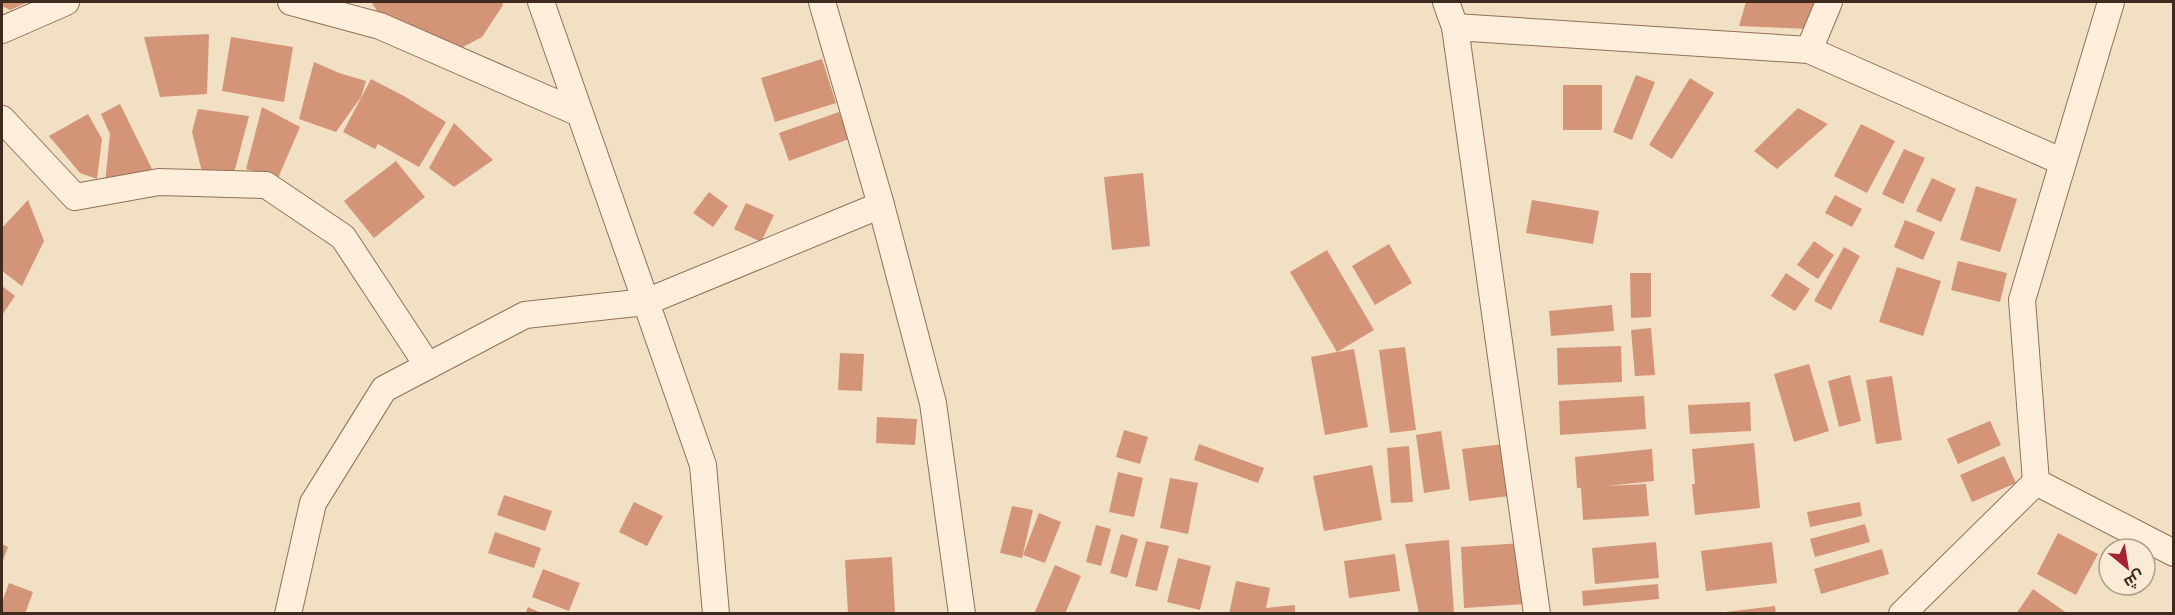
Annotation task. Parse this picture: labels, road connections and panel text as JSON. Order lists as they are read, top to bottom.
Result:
{
  "north": "bottom right"
}
